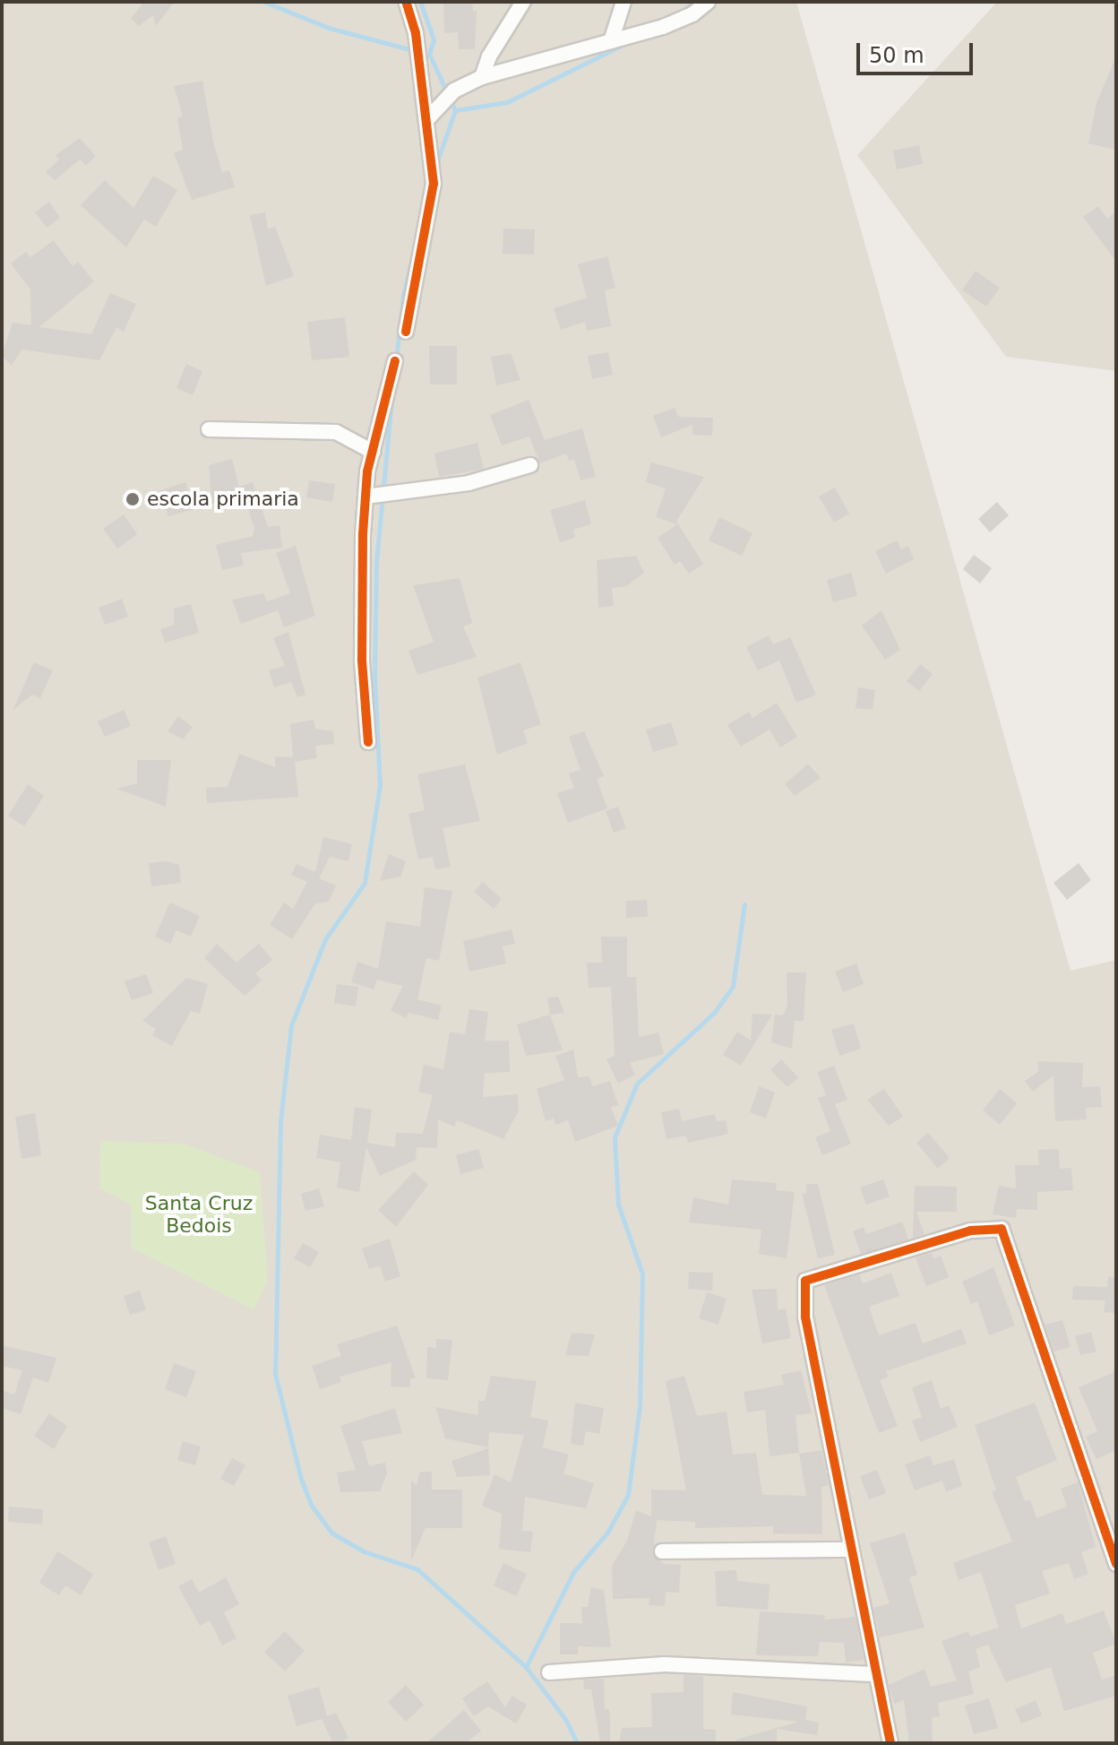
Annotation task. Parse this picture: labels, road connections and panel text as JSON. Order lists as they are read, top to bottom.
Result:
{
  "parks": ["Santa Cruz Bedois"],
  "places": ["escola primaria"],
  "scale_bar": "50 m"
}
